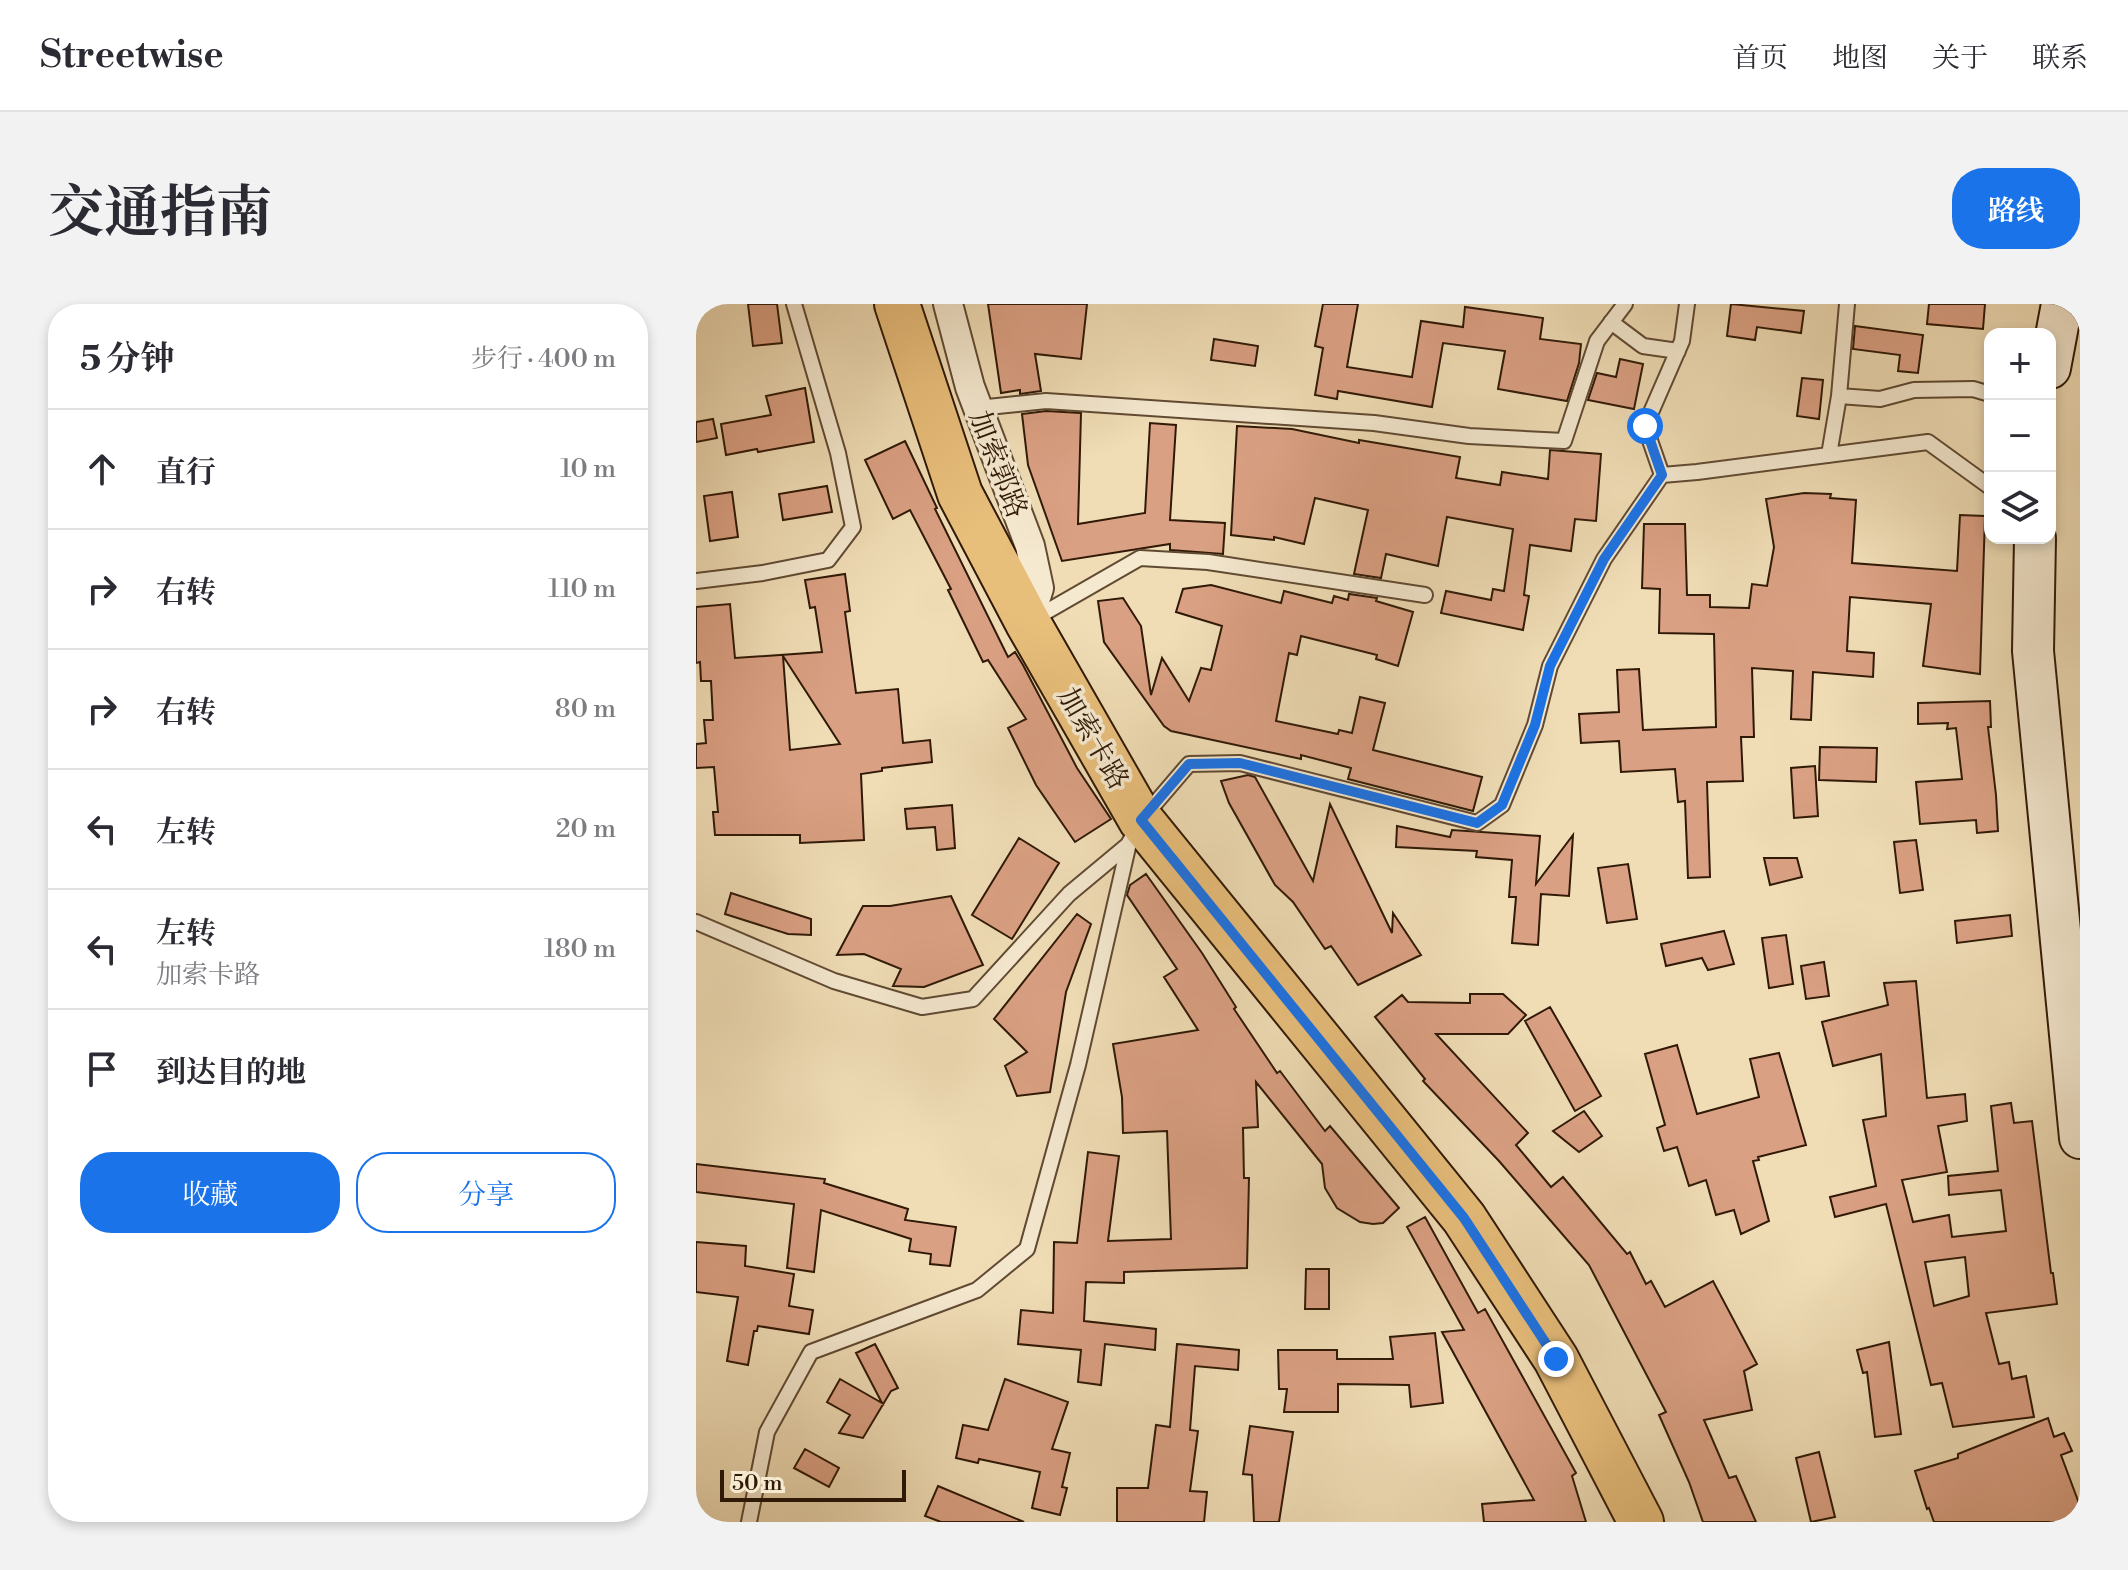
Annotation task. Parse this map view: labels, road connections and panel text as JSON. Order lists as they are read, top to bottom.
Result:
{
  "streets": {
    "main road": ["加索卡路"],
    "street": ["加索郭路"]
  },
  "crossings": [
    ["加索郭路", "加索卡路"]
  ],
  "scale_bar": "50 m",
  "page": {
    "header": "Streetwise",
    "nav": [
      "首页",
      "地图",
      "关于",
      "联系"
    ],
    "title": "交通指南",
    "buttons": [
      "路线",
      ["收藏", "分享"]
    ],
    "heading": ["5 分钟", "步行 · 400 m"],
    "map_buttons": ["+", "−"],
    "list": [
      ["直行", "10 m"],
      ["右转", "110 m"],
      ["右转", "80 m"],
      ["左转", "20 m"],
      ["左转", "加索卡路", "180 m"],
      "到达目的地"
    ],
    "scale": "50 m"
  }
}
